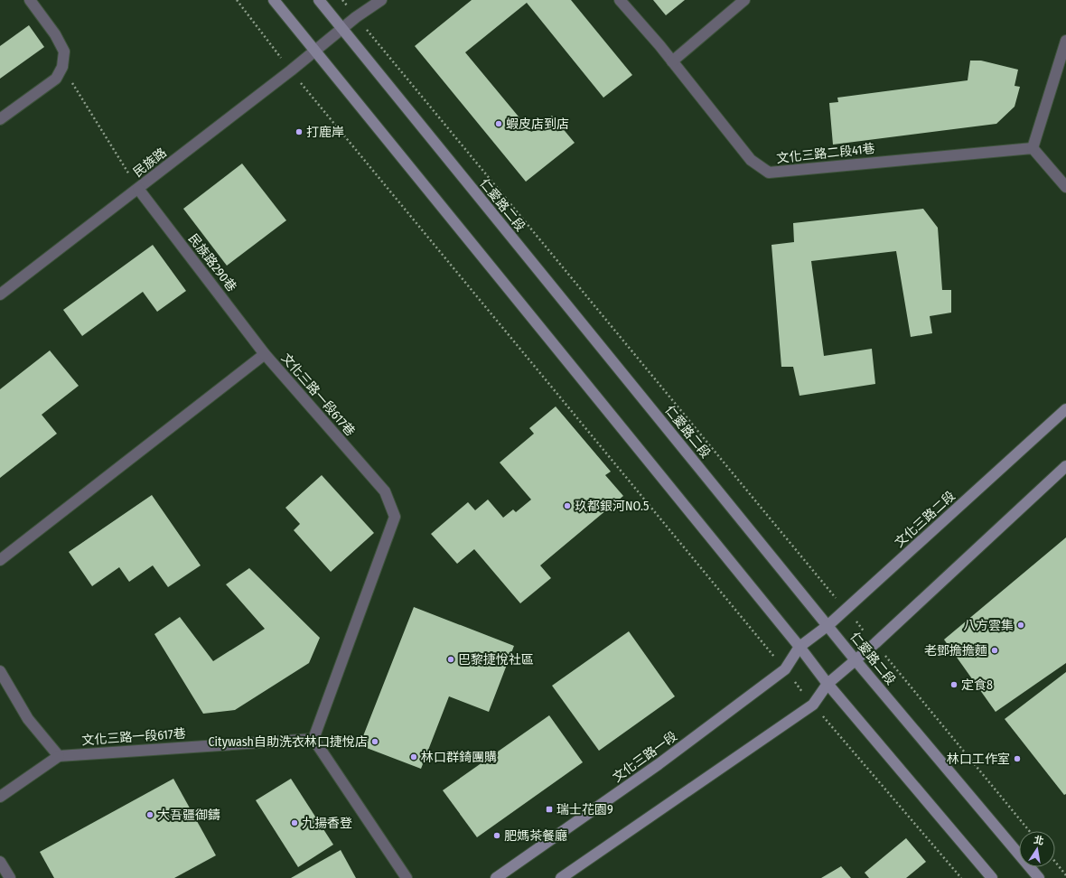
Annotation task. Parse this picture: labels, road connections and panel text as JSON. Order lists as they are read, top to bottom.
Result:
{
  "streets": {
    "main road": ["仁愛路二段", "文化三路二段", "文化三路一段"],
    "street": [
      "文化三路二段41巷",
      "民族路",
      "民族路290巷",
      "文化三路一段617巷"
    ]
  },
  "crossings": [
    ["民族路", "仁愛路二段"],
    ["民族路", "民族路290巷"],
    ["仁愛路二段", "文化三路二段"],
    ["民族路290巷", "文化三路一段617巷"],
    ["文化三路二段", "文化三路一段"]
  ],
  "places": {
    "other": [
      "蝦皮店到店",
      "打鹿岸",
      "玖都銀河NO.5",
      "八方雲集",
      "老鄧擔擔麵",
      "巴黎捷悅社區",
      "定食8",
      "Citywash自助洗衣林口捷悅店",
      "林口群錡團購",
      "林口工作室",
      "大吾疆御鑄",
      "九揚香登",
      "肥媽茶餐廳"
    ],
    "transit": ["瑞士花園9"]
  },
  "north": "top"
}
